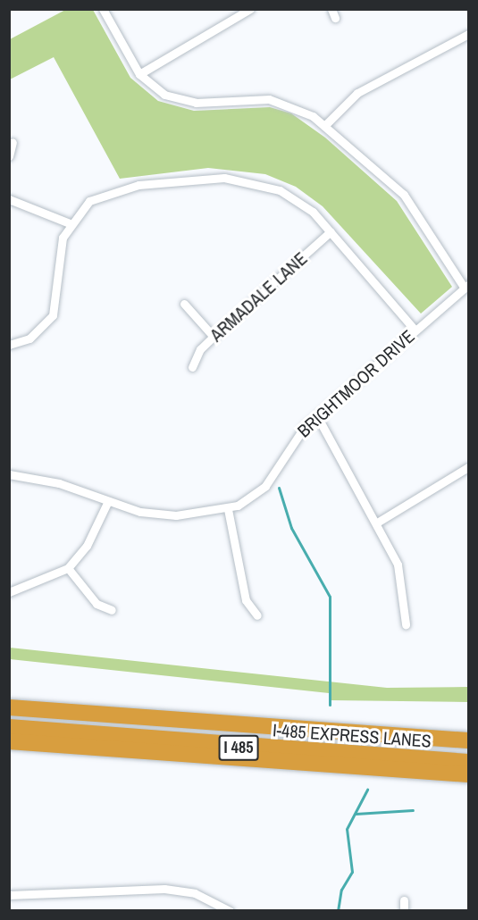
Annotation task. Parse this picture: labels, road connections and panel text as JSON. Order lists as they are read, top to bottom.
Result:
{
  "streets": {
    "highway": ["I-485 EXPRESS LANES", "I 485"],
    "street": ["ARMADALE LANE", "BRIGHTMOOR DRIVE"]
  }
}
